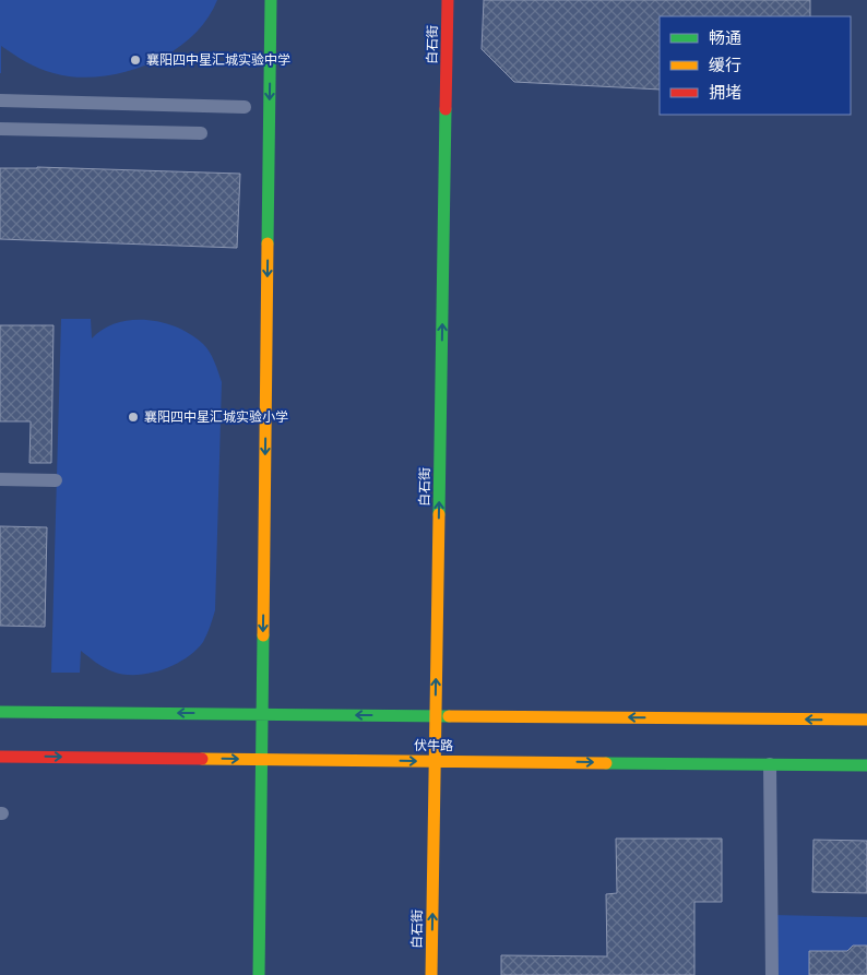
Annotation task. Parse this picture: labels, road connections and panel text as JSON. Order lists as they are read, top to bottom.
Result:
{
  "streets": {
    "street": ["白石街", "伏牛路"]
  },
  "crossings": [
    ["白石街", "伏牛路"]
  ],
  "one_way": ["白石街"],
  "places": ["襄阳四中星汇城实验中学", "襄阳四中星汇城实验小学"],
  "legend": ["畅通", "缓行", "拥堵"]
}
